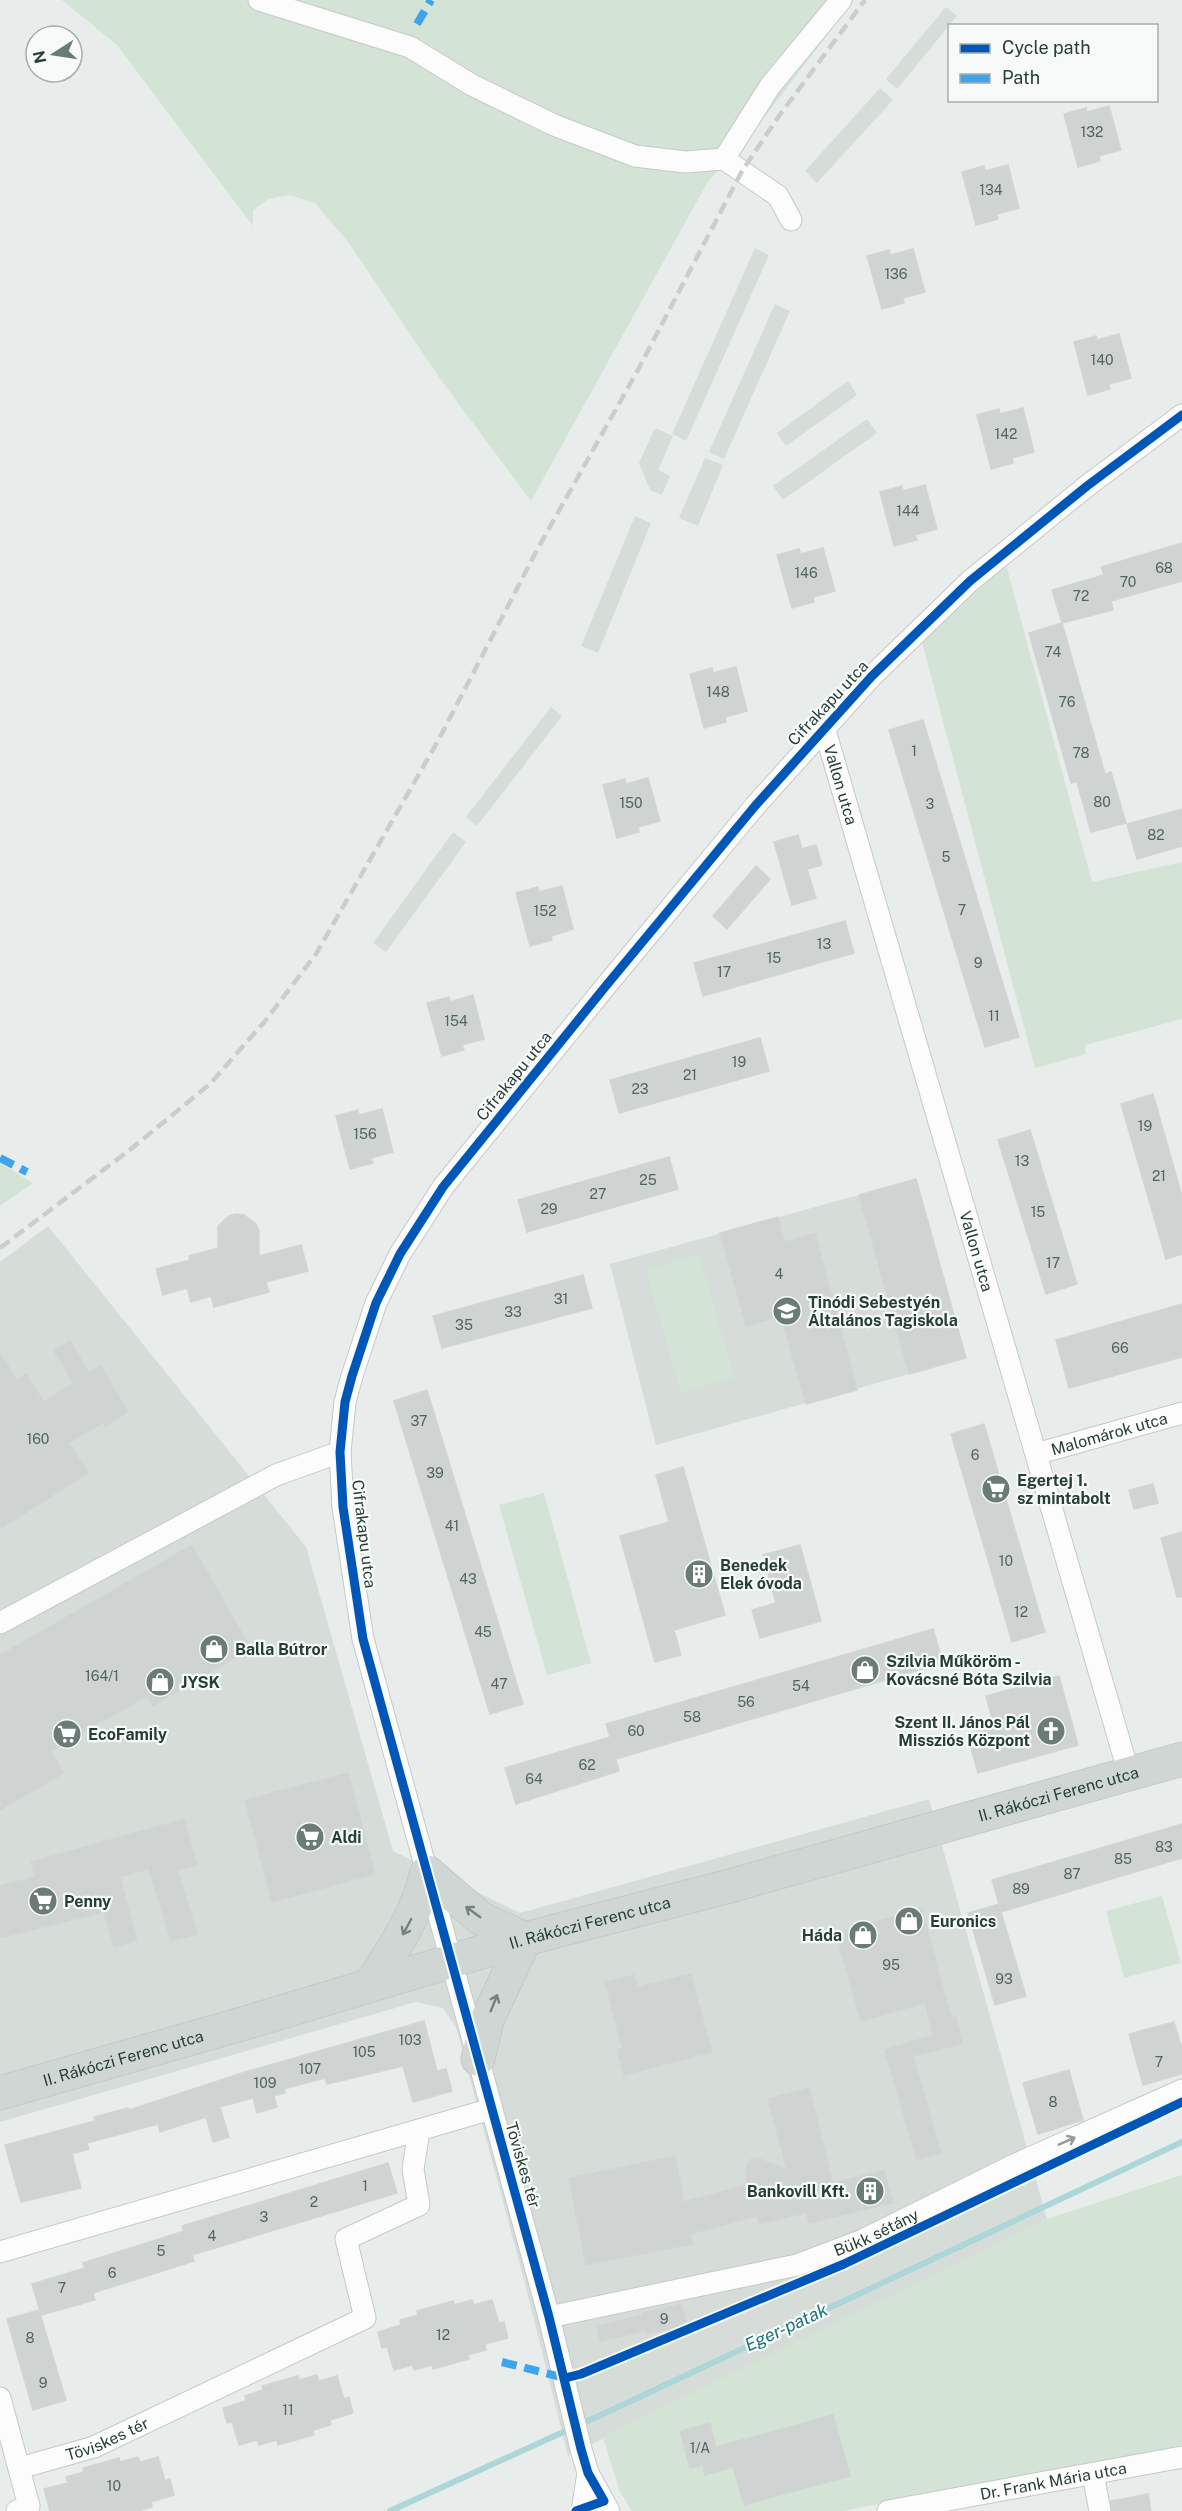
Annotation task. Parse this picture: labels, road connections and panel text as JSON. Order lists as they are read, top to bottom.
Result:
{
  "streets": {
    "main road": ["II. Rákóczi Ferenc utca"],
    "street": [
      "Cifrakapu utca",
      "Vallon utca",
      "Malomárok utca",
      "Töviskes tér",
      "Bükk sétány",
      "Dr. Frank Mária utca"
    ]
  },
  "crossings": [
    ["Cifrakapu utca", "Vallon utca"],
    ["Cifrakapu utca", "II. Rákóczi Ferenc utca"],
    ["Cifrakapu utca", "Töviskes tér"],
    ["Vallon utca", "Malomárok utca"],
    ["Vallon utca", "II. Rákóczi Ferenc utca"],
    ["II. Rákóczi Ferenc utca", "Töviskes tér"],
    ["Töviskes tér", "Bükk sétány"]
  ],
  "one_way": ["Bükk sétány"],
  "water": ["Eger-patak"],
  "places": {
    "school or university": ["Tinódi Sebestyén Általános Tagiskola"],
    "supermarket": [
      "Egertej 1. sz mintabolt",
      "EcoFamily",
      "Aldi",
      "Penny"
    ],
    "building": ["Benedek Elek óvoda", "Bankovill Kft."],
    "shop": [
      "Balla Bútror",
      "Szilvia Műköröm - Kovácsné Bóta Szilvia",
      "JYSK",
      "Euronics",
      "Háda"
    ],
    "church": ["Szent II. János Pál Missziós Központ"]
  },
  "house_numbers": [
    "132",
    "134",
    "136",
    "140",
    "142",
    "144",
    "68",
    "146",
    "70",
    "72",
    "74",
    "148",
    "76",
    "1",
    "78",
    "80",
    "150",
    "3",
    "82",
    "5",
    "7",
    "152",
    "13",
    "15",
    "9",
    "17",
    "11",
    "154",
    "19",
    "21",
    "23",
    "19",
    "156",
    "13",
    "21",
    "25",
    "27",
    "29",
    "15",
    "17",
    "4",
    "31",
    "33",
    "35",
    "66",
    "37",
    "160",
    "6",
    "39",
    "41",
    "10",
    "43",
    "12",
    "45",
    "164/1",
    "47",
    "54",
    "56",
    "58",
    "60",
    "62",
    "64",
    "83",
    "85",
    "87",
    "89",
    "95",
    "93",
    "103",
    "105",
    "7",
    "107",
    "109",
    "8",
    "1",
    "2",
    "3",
    "4",
    "5",
    "6",
    "7",
    "9",
    "12",
    "8",
    "9",
    "11",
    "1/A",
    "10"
  ],
  "legend": ["Cycle path", "Path"],
  "north": "left"
}
